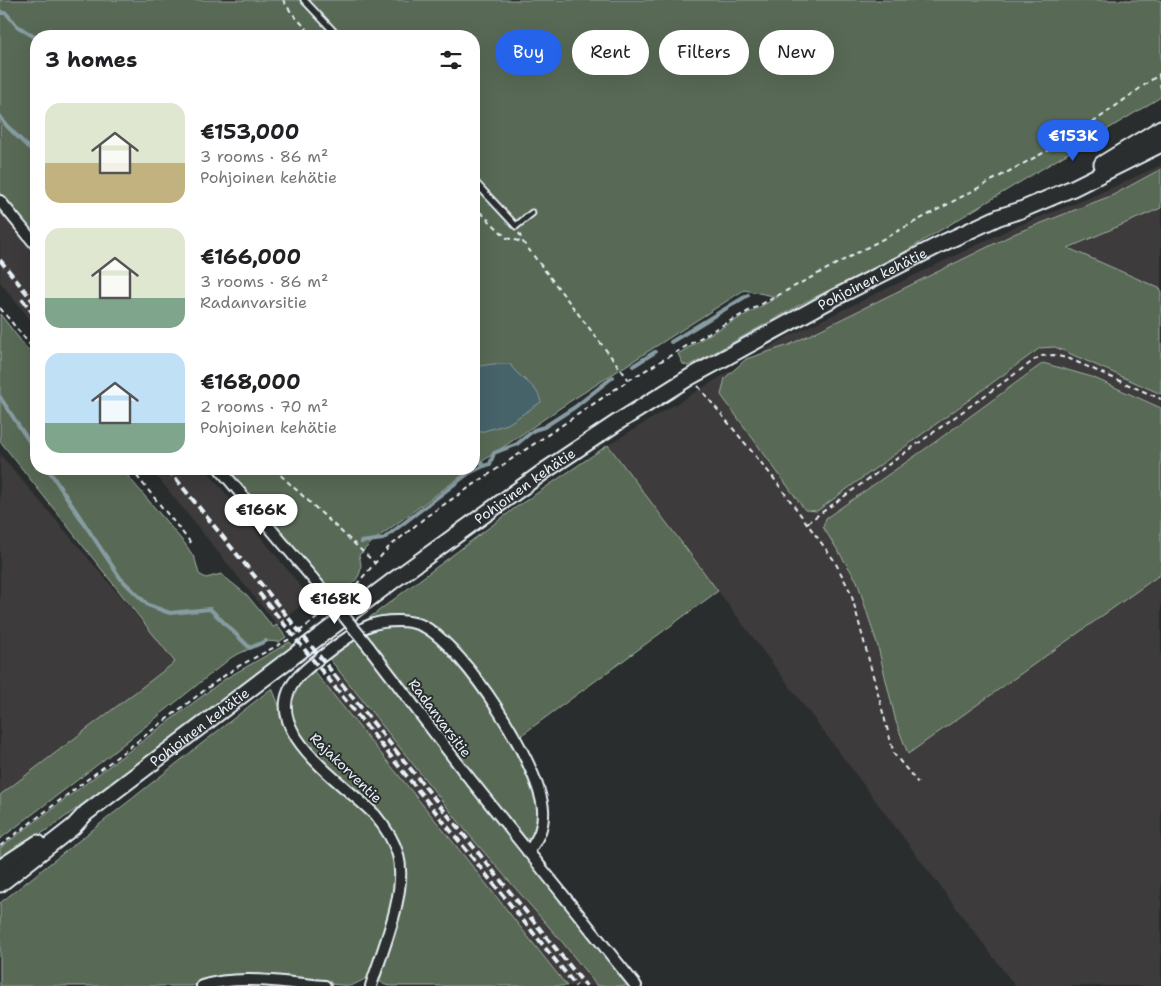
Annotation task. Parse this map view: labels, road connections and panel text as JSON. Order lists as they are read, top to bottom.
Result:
{
  "streets": {
    "main road": ["Pohjoinen kehätie"],
    "street": ["Radanvarsitie", "Rajakorventie"]
  },
  "crossings": [
    ["Radanvarsitie", "Rajakorventie"]
  ],
  "page": {
    "chip": [
      "Buy",
      "Rent",
      "Filters",
      "New"
    ],
    "heading": "3 homes",
    "list": [
      {
        "name": "€153,000",
        "note": "3 rooms · 86 m² · Pohjoinen kehätie"
      },
      {
        "name": "€166,000",
        "note": "3 rooms · 86 m² · Radanvarsitie"
      },
      {
        "name": "€168,000",
        "note": "2 rooms · 70 m² · Pohjoinen kehätie"
      }
    ],
    "price": ["€153K", "€166K", "€168K"]
  }
}
